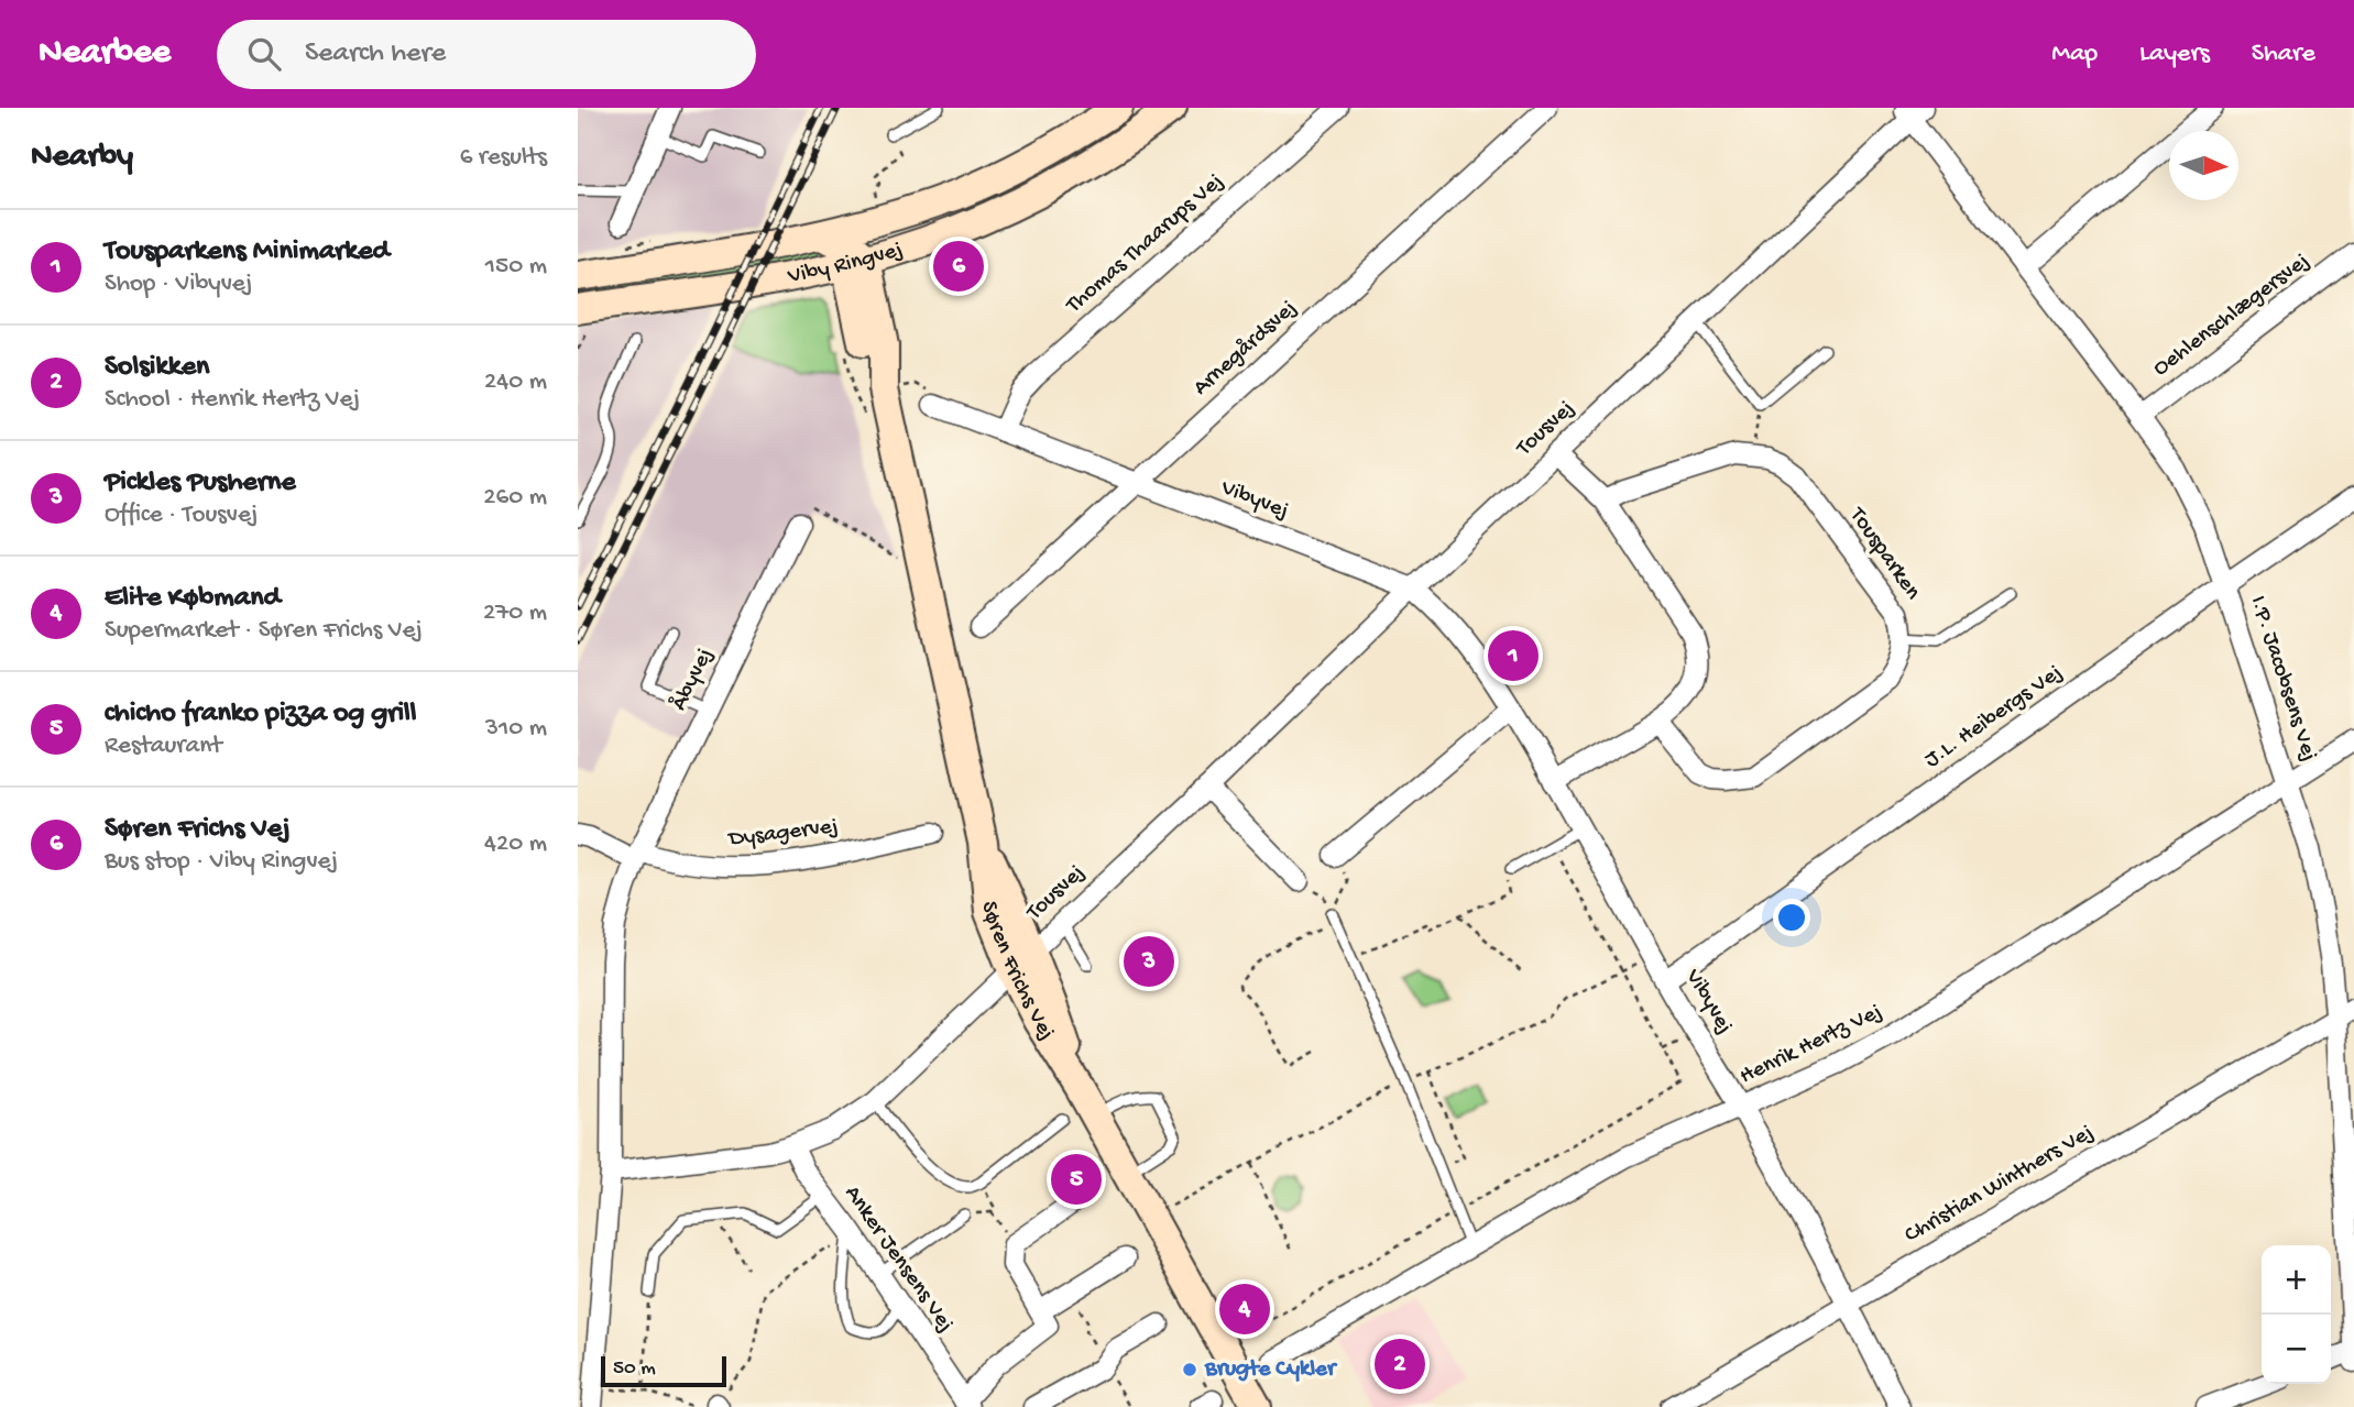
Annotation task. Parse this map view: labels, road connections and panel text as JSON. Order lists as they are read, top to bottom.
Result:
{
  "streets": {
    "street": [
      "Thomas Thaarups Vej",
      "Viby Ringvej",
      "Oehlenschlægersvej",
      "Arnegårdsvej",
      "Tousvej",
      "Vibyvej",
      "Tousparken",
      "I.P. Jacobsens Vej",
      "Åbyvej",
      "J.L. Heibergs Vej",
      "Dysagervej",
      "Søren Frichs Vej",
      "Henrik Hertz Vej",
      "Christian Winthers Vej",
      "Anker Jensens Vej"
    ]
  },
  "crossings": [
    ["Thomas Thaarups Vej", "Vibyvej"],
    ["Viby Ringvej", "Søren Frichs Vej"],
    ["Oehlenschlægersvej", "I.P. Jacobsens Vej"],
    ["Arnegårdsvej", "Vibyvej"],
    ["Tousvej", "Vibyvej"],
    ["Tousvej", "I.P. Jacobsens Vej"],
    ["Tousvej", "Åbyvej"],
    ["Tousvej", "Søren Frichs Vej"],
    ["Tousvej", "Anker Jensens Vej"],
    ["Vibyvej", "J.L. Heibergs Vej"],
    ["Vibyvej", "Henrik Hertz Vej"],
    ["Vibyvej", "Christian Winthers Vej"],
    ["I.P. Jacobsens Vej", "J.L. Heibergs Vej"],
    ["I.P. Jacobsens Vej", "Henrik Hertz Vej"],
    ["I.P. Jacobsens Vej", "Christian Winthers Vej"],
    ["Åbyvej", "Dysagervej"]
  ],
  "places": ["Brugte Cykler"],
  "scale_bar": "50 m",
  "north": "right",
  "page": {
    "header": "Nearbee",
    "search": "Search here",
    "nav": ["Map", "Layers", "Share"],
    "heading": ["Nearby", "6 results"],
    "list": [
      {
        "mark": "1",
        "name": "Tousparkens Minimarked",
        "note": "Shop · Vibyvej",
        "value": "150 m"
      },
      {
        "mark": "2",
        "name": "Solsikken",
        "note": "School · Henrik Hertz Vej",
        "value": "240 m"
      },
      {
        "mark": "3",
        "name": "Pickles Pusherne",
        "note": "Office · Tousvej",
        "value": "260 m"
      },
      {
        "mark": "4",
        "name": "Elite Købmand",
        "note": "Supermarket · Søren Frichs Vej",
        "value": "270 m"
      },
      {
        "mark": "5",
        "name": "chicho franko pizza og grill",
        "note": "Restaurant",
        "value": "310 m"
      },
      {
        "mark": "6",
        "name": "Søren Frichs Vej",
        "note": "Bus stop · Viby Ringvej",
        "value": "420 m"
      }
    ],
    "pins": [
      "6",
      "1",
      "3",
      "5",
      "4",
      "2"
    ],
    "map_buttons": ["+", "−"],
    "scale": "50 m"
  }
}
